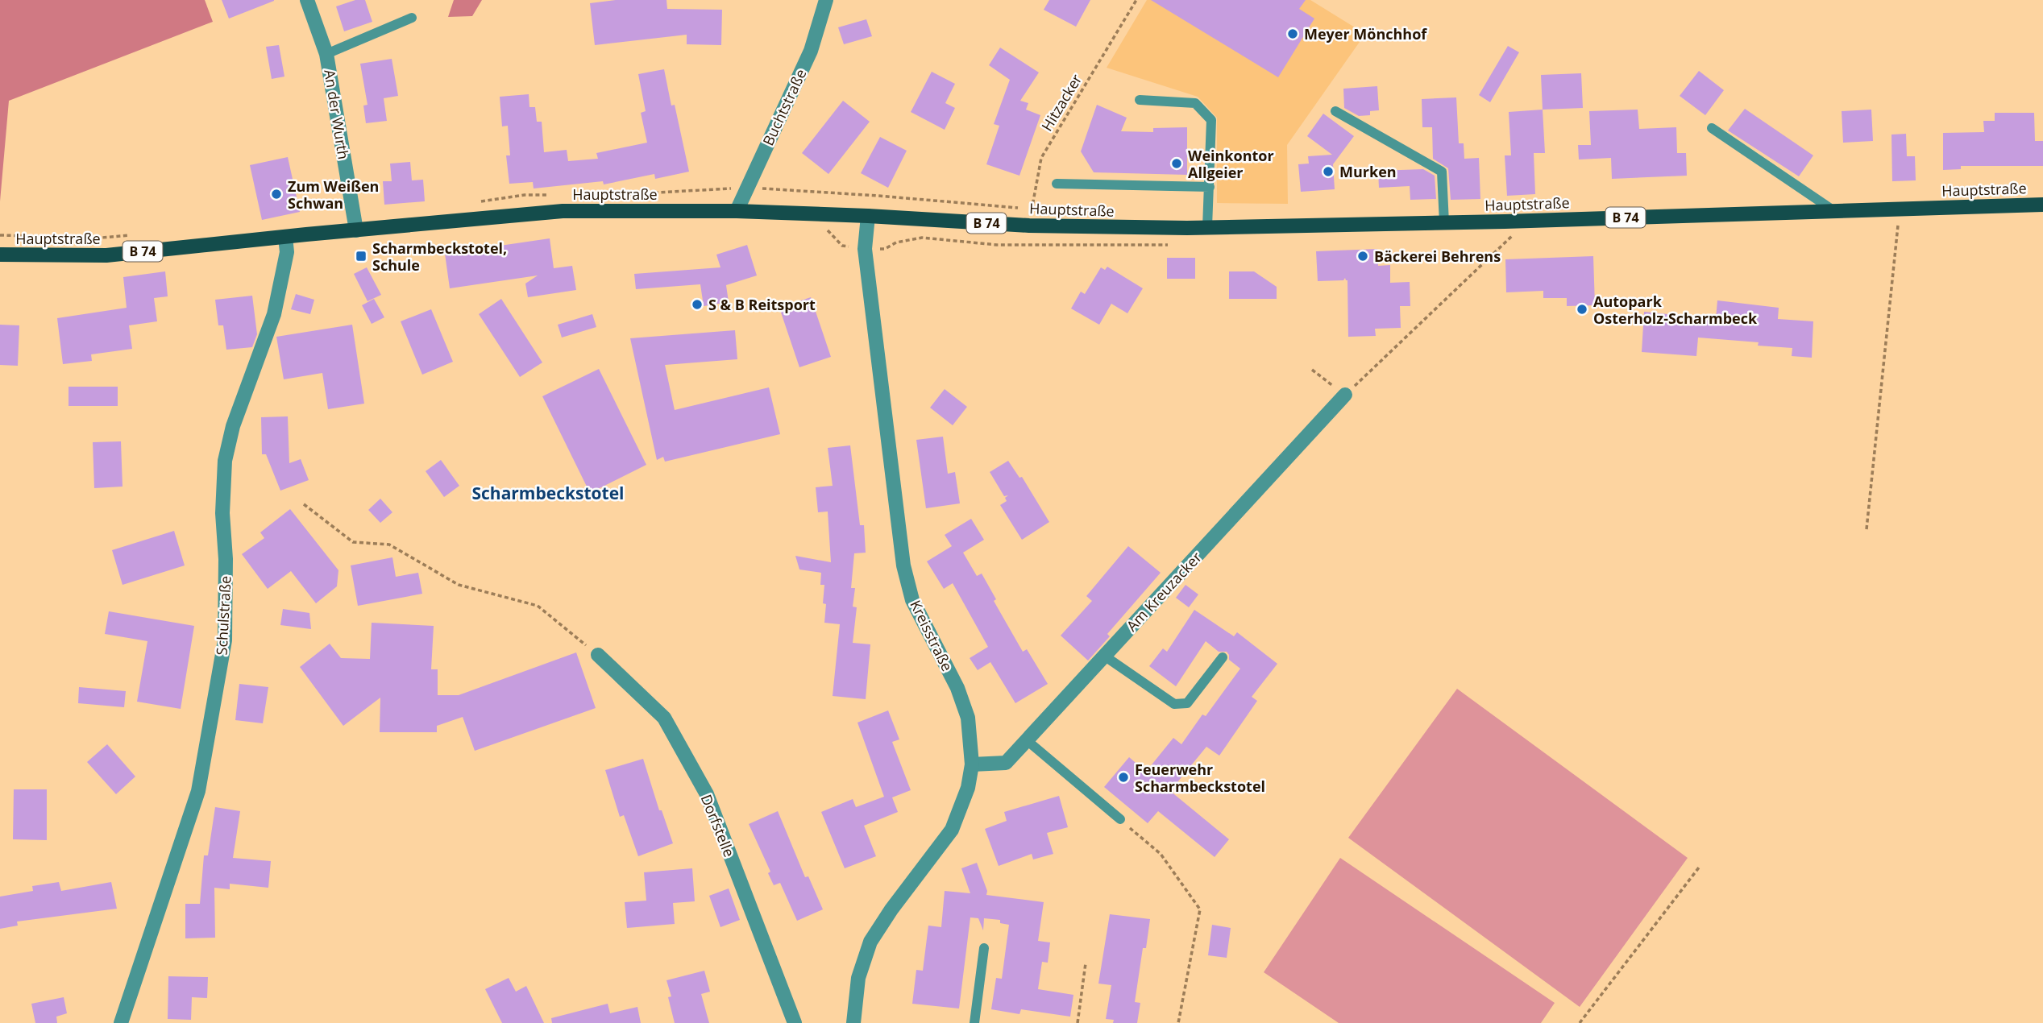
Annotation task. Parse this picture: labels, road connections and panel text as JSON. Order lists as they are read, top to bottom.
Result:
{
  "streets": {
    "main road": ["Hauptstraße", "B 74"],
    "street": [
      "Buchtstraße",
      "An der Wurth",
      "Am Kreuzacker",
      "Schulstraße",
      "Kreisstraße",
      "Dorfstelle"
    ],
    "path": ["Hitzacker"]
  },
  "crossings": [
    ["Hitzacker", "Hauptstraße"],
    ["Buchtstraße", "Hauptstraße"],
    ["An der Wurth", "Hauptstraße"],
    ["Hauptstraße", "Schulstraße"],
    ["Hauptstraße", "Kreisstraße"],
    ["Am Kreuzacker", "Kreisstraße"]
  ],
  "districts": ["Scharmbeckstotel"],
  "places": {
    "other": [
      "Meyer Mönchhof",
      "Weinkontor Allgeier",
      "Murken",
      "Zum Weißen Schwan",
      "Bäckerei Behrens",
      "S & B Reitsport",
      "Autopark Osterholz-Scharmbeck",
      "Feuerwehr Scharmbeckstotel"
    ],
    "transit": ["Scharmbeckstotel, Schule"]
  }
}
